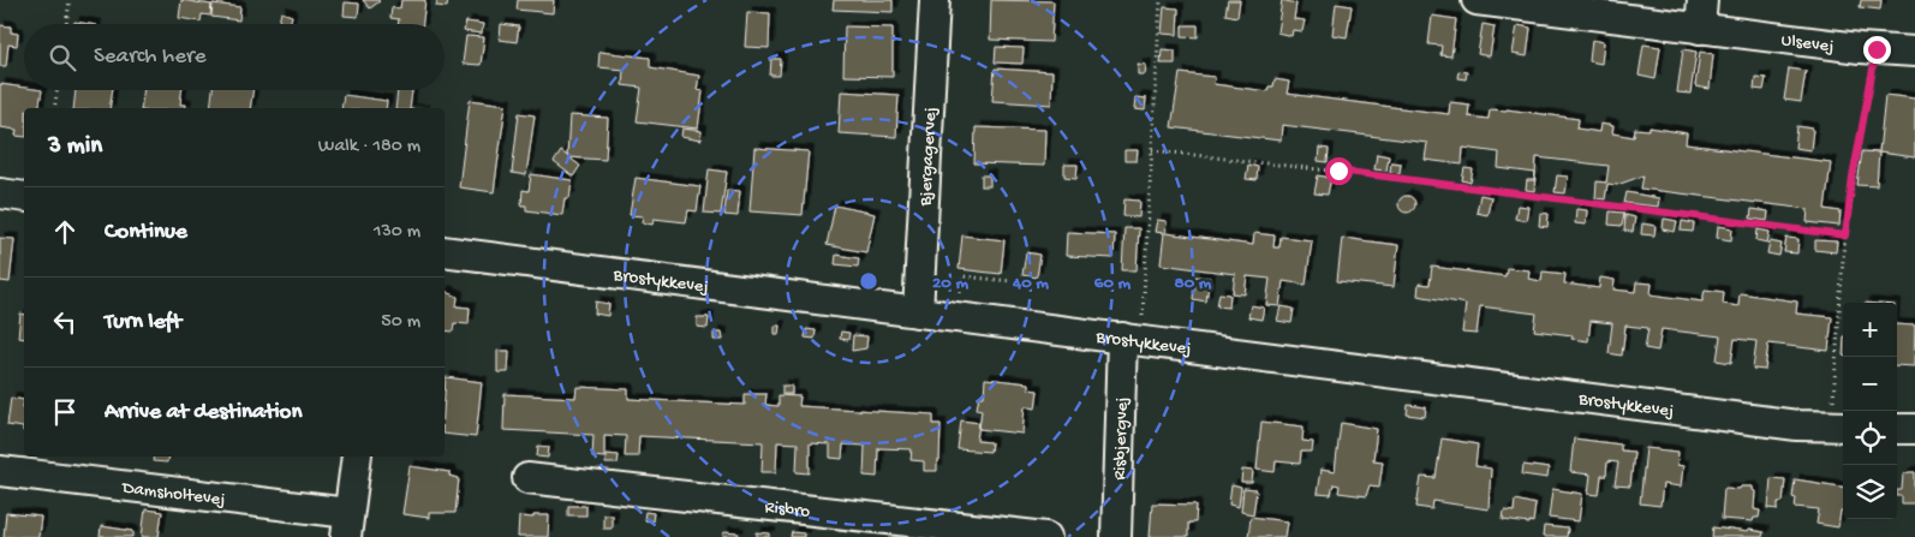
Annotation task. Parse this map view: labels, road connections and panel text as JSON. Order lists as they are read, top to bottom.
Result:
{
  "streets": {
    "street": [
      "Ulsevej",
      "Bjergagervej",
      "Brostykkevej",
      "Risbjergvej",
      "Damsholtevej",
      "Risbro"
    ]
  },
  "crossings": [
    ["Bjergagervej", "Brostykkevej"],
    ["Brostykkevej", "Risbjergvej"]
  ],
  "page": {
    "search": "Search here",
    "heading": ["3 min", "Walk · 180 m"],
    "list": [
      ["Continue", "130 m"],
      ["Turn left", "50 m"],
      "Arrive at destination"
    ],
    "map_buttons": ["+", "−"]
  },
  "rings": [
    "20 m",
    "40 m",
    "60 m",
    "80 m"
  ]
}
